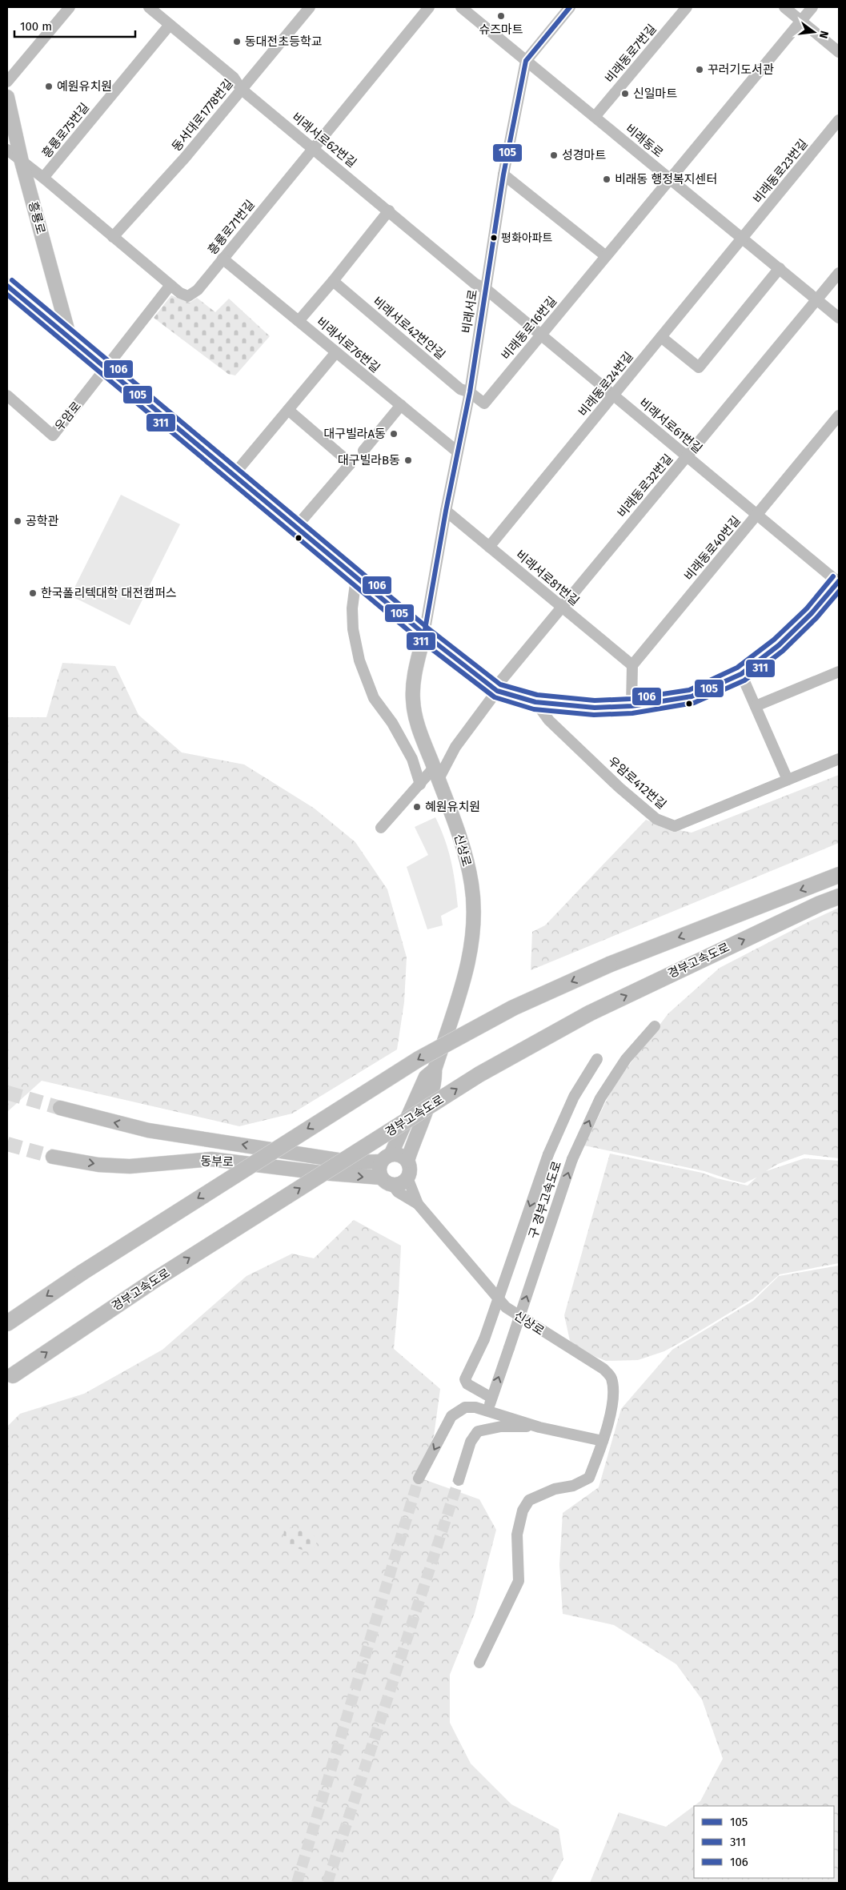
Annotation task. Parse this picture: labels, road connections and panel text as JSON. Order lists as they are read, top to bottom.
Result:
{
  "streets": {
    "highway": ["경부고속도로"],
    "main road": ["흥룡로", "신상로", "동부로"],
    "street": [
      "비래동로7번길",
      "동서대로1778번길",
      "흥룡로75번길",
      "비래서로62번길",
      "비래동로",
      "비래동로23번길",
      "흥룡로71번길",
      "비래서로",
      "비래서로42번안길",
      "비래동로16번길",
      "비래서로76번길",
      "비래동로24번길",
      "우암로",
      "비래서로61번길",
      "비래동로32번길",
      "비래동로40번길",
      "비래서로81번길",
      "우암로412번길",
      "구 경부고속도로"
    ]
  },
  "crossings": [
    ["비래동로7번길", "비래동로"],
    ["동서대로1778번길", "비래서로62번길"],
    ["동서대로1778번길", "흥룡로71번길"],
    ["흥룡로75번길", "비래서로62번길"],
    ["흥룡로75번길", "흥룡로71번길"],
    ["비래서로62번길", "흥룡로71번길"],
    ["비래서로62번길", "비래서로"],
    ["비래서로62번길", "비래서로61번길"],
    ["비래동로", "비래동로23번길"],
    ["비래동로", "비래서로"],
    ["비래동로", "비래동로16번길"],
    ["비래동로", "비래동로24번길"],
    ["비래동로", "비래동로32번길"],
    ["비래동로23번길", "비래동로24번길"],
    ["흥룡로", "흥룡로71번길"],
    ["흥룡로71번길", "비래서로76번길"],
    ["흥룡로71번길", "우암로"],
    ["비래서로", "비래서로42번안길"],
    ["비래서로", "비래동로16번길"],
    ["비래서로", "비래서로76번길"],
    ["비래서로", "비래서로61번길"],
    ["비래서로", "비래서로81번길"],
    ["비래서로", "신상로"],
    ["비래서로42번안길", "비래동로16번길"],
    ["비래동로16번길", "비래서로61번길"],
    ["비래동로24번길", "비래서로61번길"],
    ["비래동로24번길", "비래서로81번길"],
    ["비래서로61번길", "비래동로32번길"],
    ["비래서로61번길", "비래동로40번길"],
    ["비래동로32번길", "비래서로81번길"],
    ["비래동로32번길", "신상로"],
    ["비래동로40번길", "비래서로81번길"]
  ],
  "places": [
    "슈즈마트",
    "동대전초등학교",
    "꾸러기도서관",
    "예원유치원",
    "신일마트",
    "성경마트",
    "비래동 행정복지센터",
    "평화아파트",
    "대구빌라A동",
    "대구빌라B동",
    "공학관",
    "한국폴리텍대학 대전캠퍼스",
    "혜원유치원"
  ],
  "lines": ["transit line 105", "transit line 106", "transit line 311"],
  "legend": ["105", "311", "106"],
  "scale_bar": "100 m",
  "north": "right"
}
